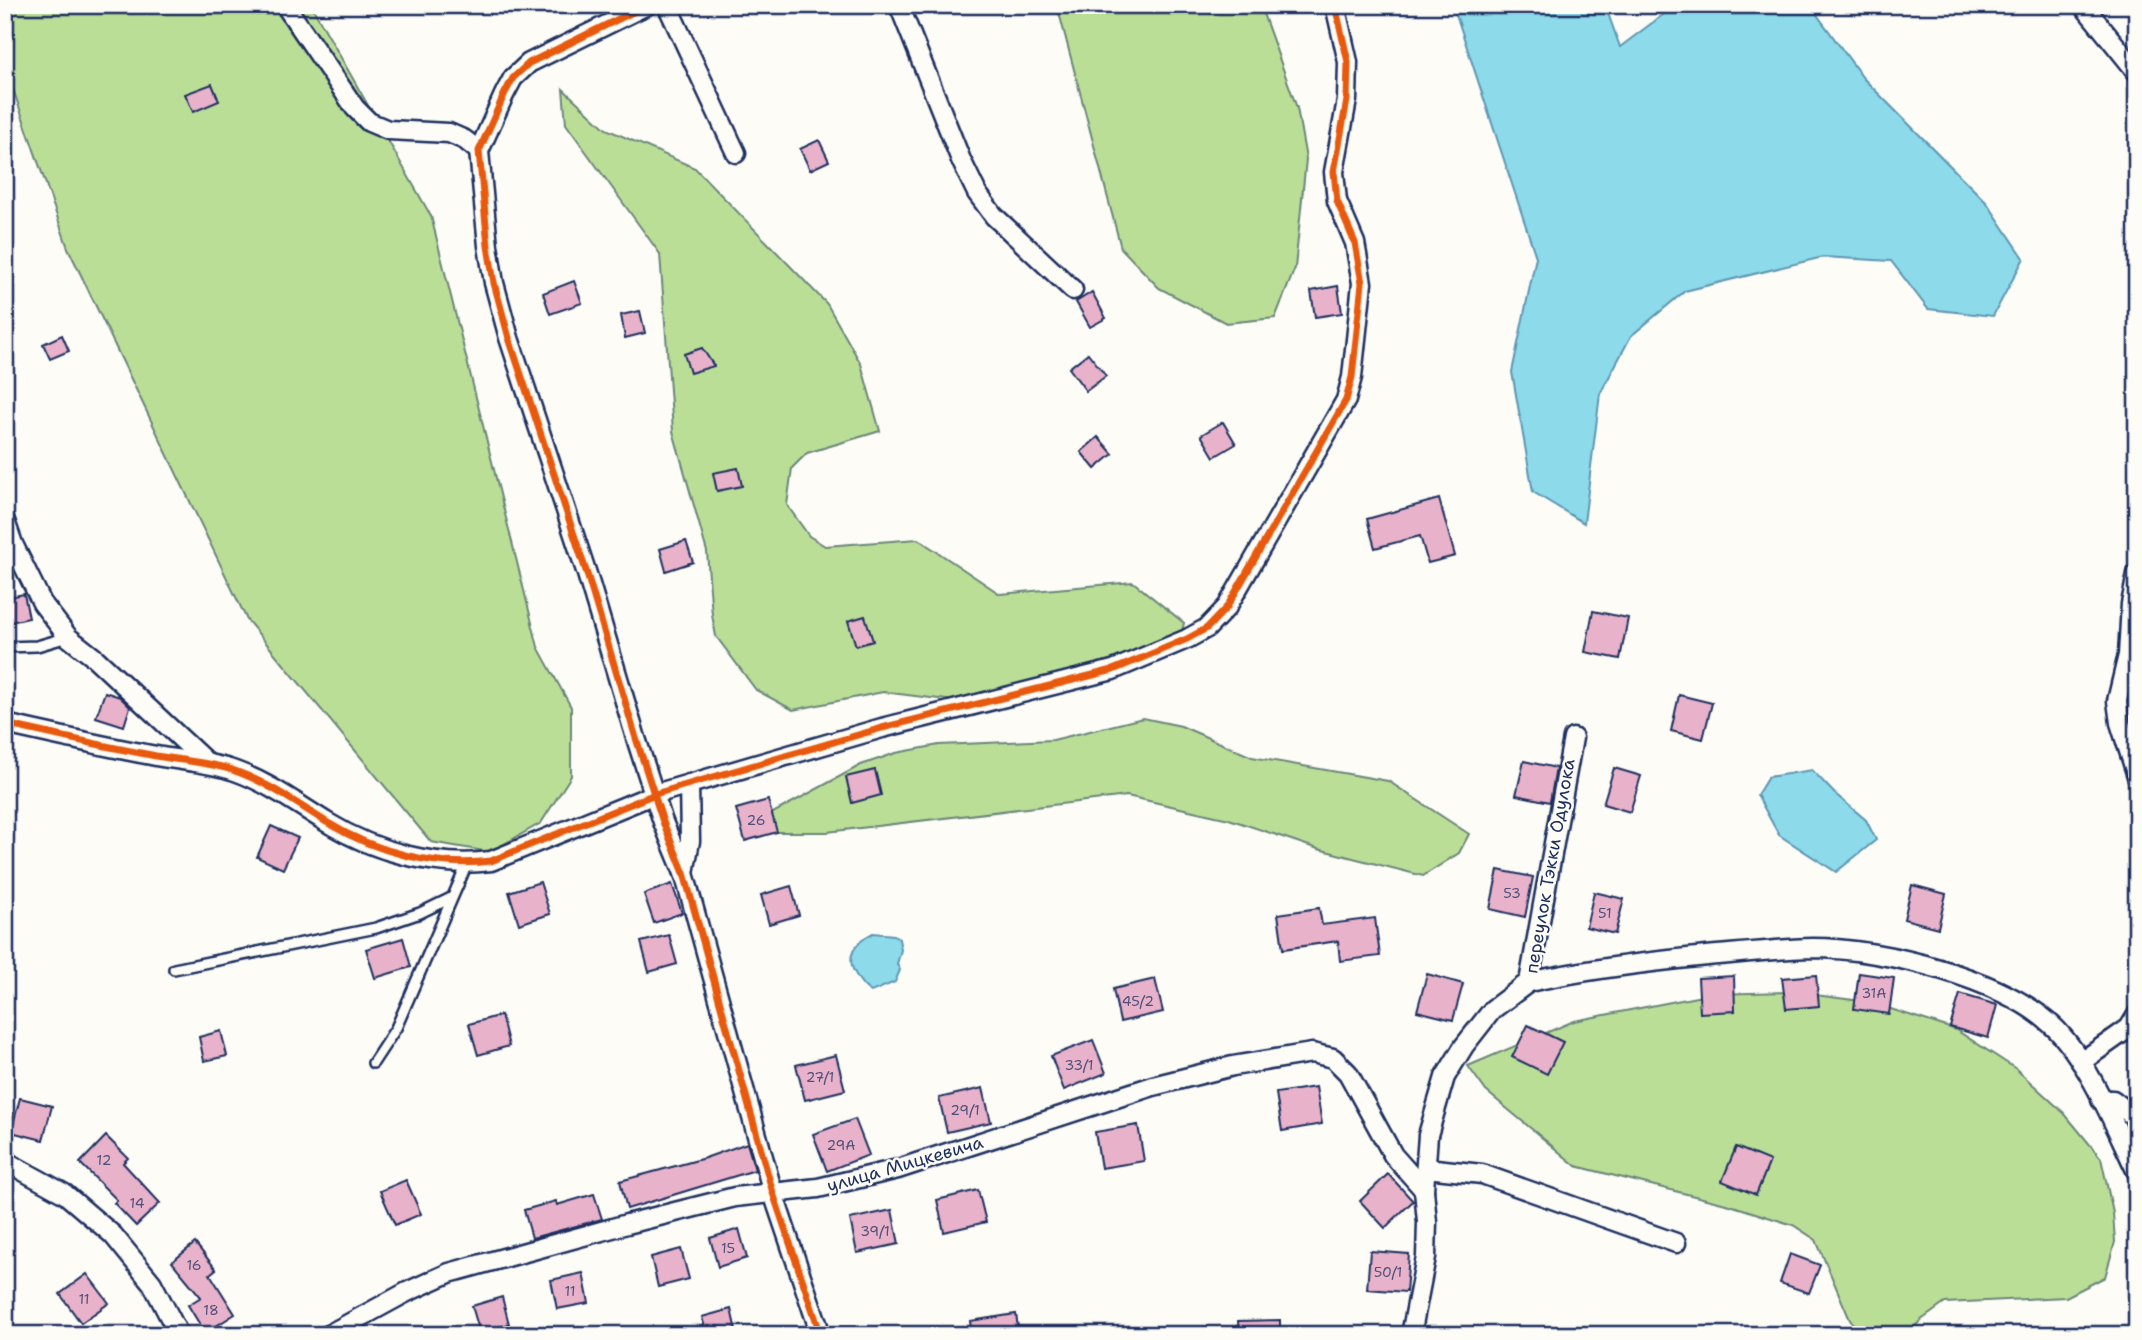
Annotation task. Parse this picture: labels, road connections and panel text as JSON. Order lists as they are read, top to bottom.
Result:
{
  "streets": {
    "street": ["переулок Тэкки Одулока", "улица Мицкевича"]
  },
  "crossings": [
    ["переулок Тэкки Одулока", "улица Мицкевича"]
  ],
  "house_numbers": [
    "26",
    "53",
    "51",
    "31А",
    "45/2",
    "33/1",
    "27/1",
    "29/1",
    "29А",
    "12",
    "14",
    "39/1",
    "15",
    "16",
    "50/1",
    "11",
    "11",
    "18"
  ]
}
